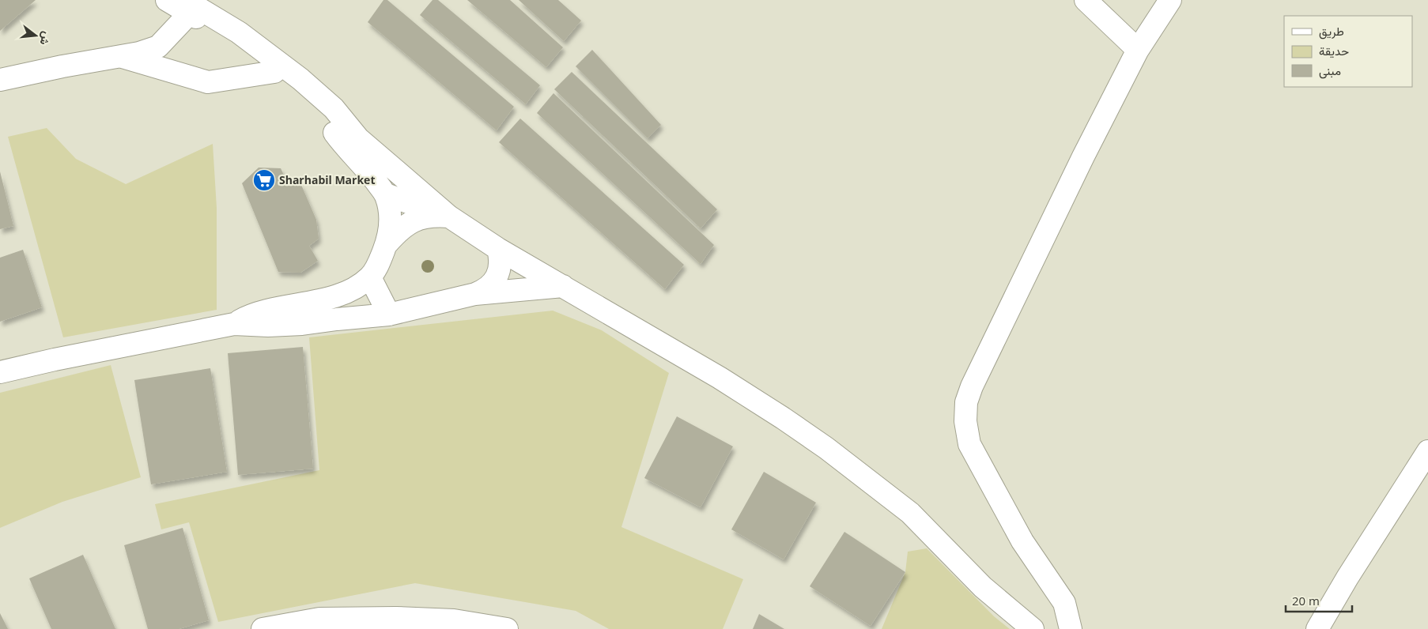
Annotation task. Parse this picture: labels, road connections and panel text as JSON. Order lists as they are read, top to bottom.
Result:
{
  "places": {
    "supermarket": ["Sharhabil Market"]
  },
  "legend": ["طريق", "حديقة", "مبنى"],
  "scale_bar": "20 m",
  "north": "right"
}
